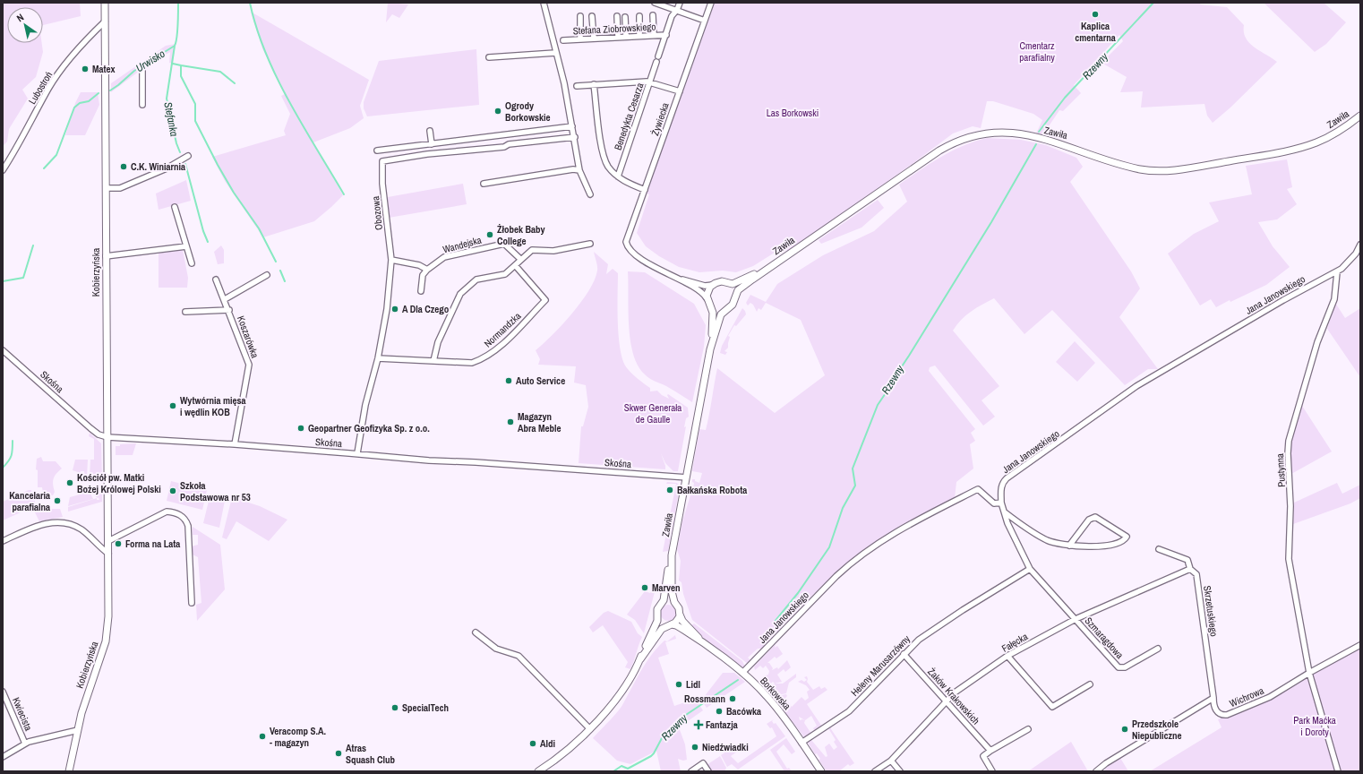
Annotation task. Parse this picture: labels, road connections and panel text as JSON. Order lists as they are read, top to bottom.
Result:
{
  "streets": {
    "street": [
      "Stefana Ziobrowskiego",
      "Lubostroń",
      "Benedykta Cesarza",
      "Żywiecka",
      "Zawiła",
      "Obozowa",
      "Wandejska",
      "Kobierzyńska",
      "Jana Janowskiego",
      "Normandzka",
      "Koszarówka",
      "Skośna",
      "Pustynna",
      "Skrzetuskiego",
      "Szmaragdowa",
      "Fałęcka",
      "Heleny Marusarzówny",
      "Borkowska",
      "Żaków Krakowskich",
      "Wichrowa",
      "Kwiecista"
    ]
  },
  "crossings": [
    ["Stefana Ziobrowskiego", "Benedykta Cesarza"],
    ["Lubostroń", "Kobierzyńska"],
    ["Zawiła", "Skośna"],
    ["Zawiła", "Borkowska"],
    ["Obozowa", "Normandzka"],
    ["Obozowa", "Skośna"],
    ["Kobierzyńska", "Skośna"],
    ["Kobierzyńska", "Kwiecista"],
    ["Jana Janowskiego", "Pustynna"],
    ["Jana Janowskiego", "Borkowska"],
    ["Koszarówka", "Skośna"],
    ["Pustynna", "Wichrowa"],
    ["Skrzetuskiego", "Fałęcka"],
    ["Skrzetuskiego", "Wichrowa"],
    ["Szmaragdowa", "Fałęcka"],
    ["Fałęcka", "Żaków Krakowskich"],
    ["Heleny Marusarzówny", "Borkowska"],
    ["Heleny Marusarzówny", "Żaków Krakowskich"]
  ],
  "water": ["Urwisko", "Rzewny", "Stefanka"],
  "parks": [
    "Cmentarz parafialny",
    "Las Borkowski",
    "Skwer Generała de Gaulle",
    "Park Maćka i Doroty"
  ],
  "places": {
    "other": [
      "Kaplica cmentarna",
      "Matex",
      "Ogrody Borkowskie",
      "C.K. Winiarnia",
      "Żłobek Baby College",
      "A Dla Czego",
      "Auto Service",
      "Wytwórnia mięsa i wędlin KOB",
      "Magazyn Abra Meble",
      "Geopartner Geofizyka Sp. z o.o.",
      "Kościół pw. Matki Bożej Królowej Polski",
      "Bałkańska Robota",
      "Szkoła Podstawowa nr 53",
      "Kancelaria parafialna",
      "Forma na Lata",
      "Marven",
      "Lidl",
      "Rossmann",
      "SpecialTech",
      "Bacówka",
      "Przedszkole Niepubliczne",
      "Veracomp S.A. - magazyn",
      "Aldi",
      "Niedźwiadki",
      "Atras Squash Club"
    ],
    "health": ["Fantazja"]
  },
  "north": "top left"
}
